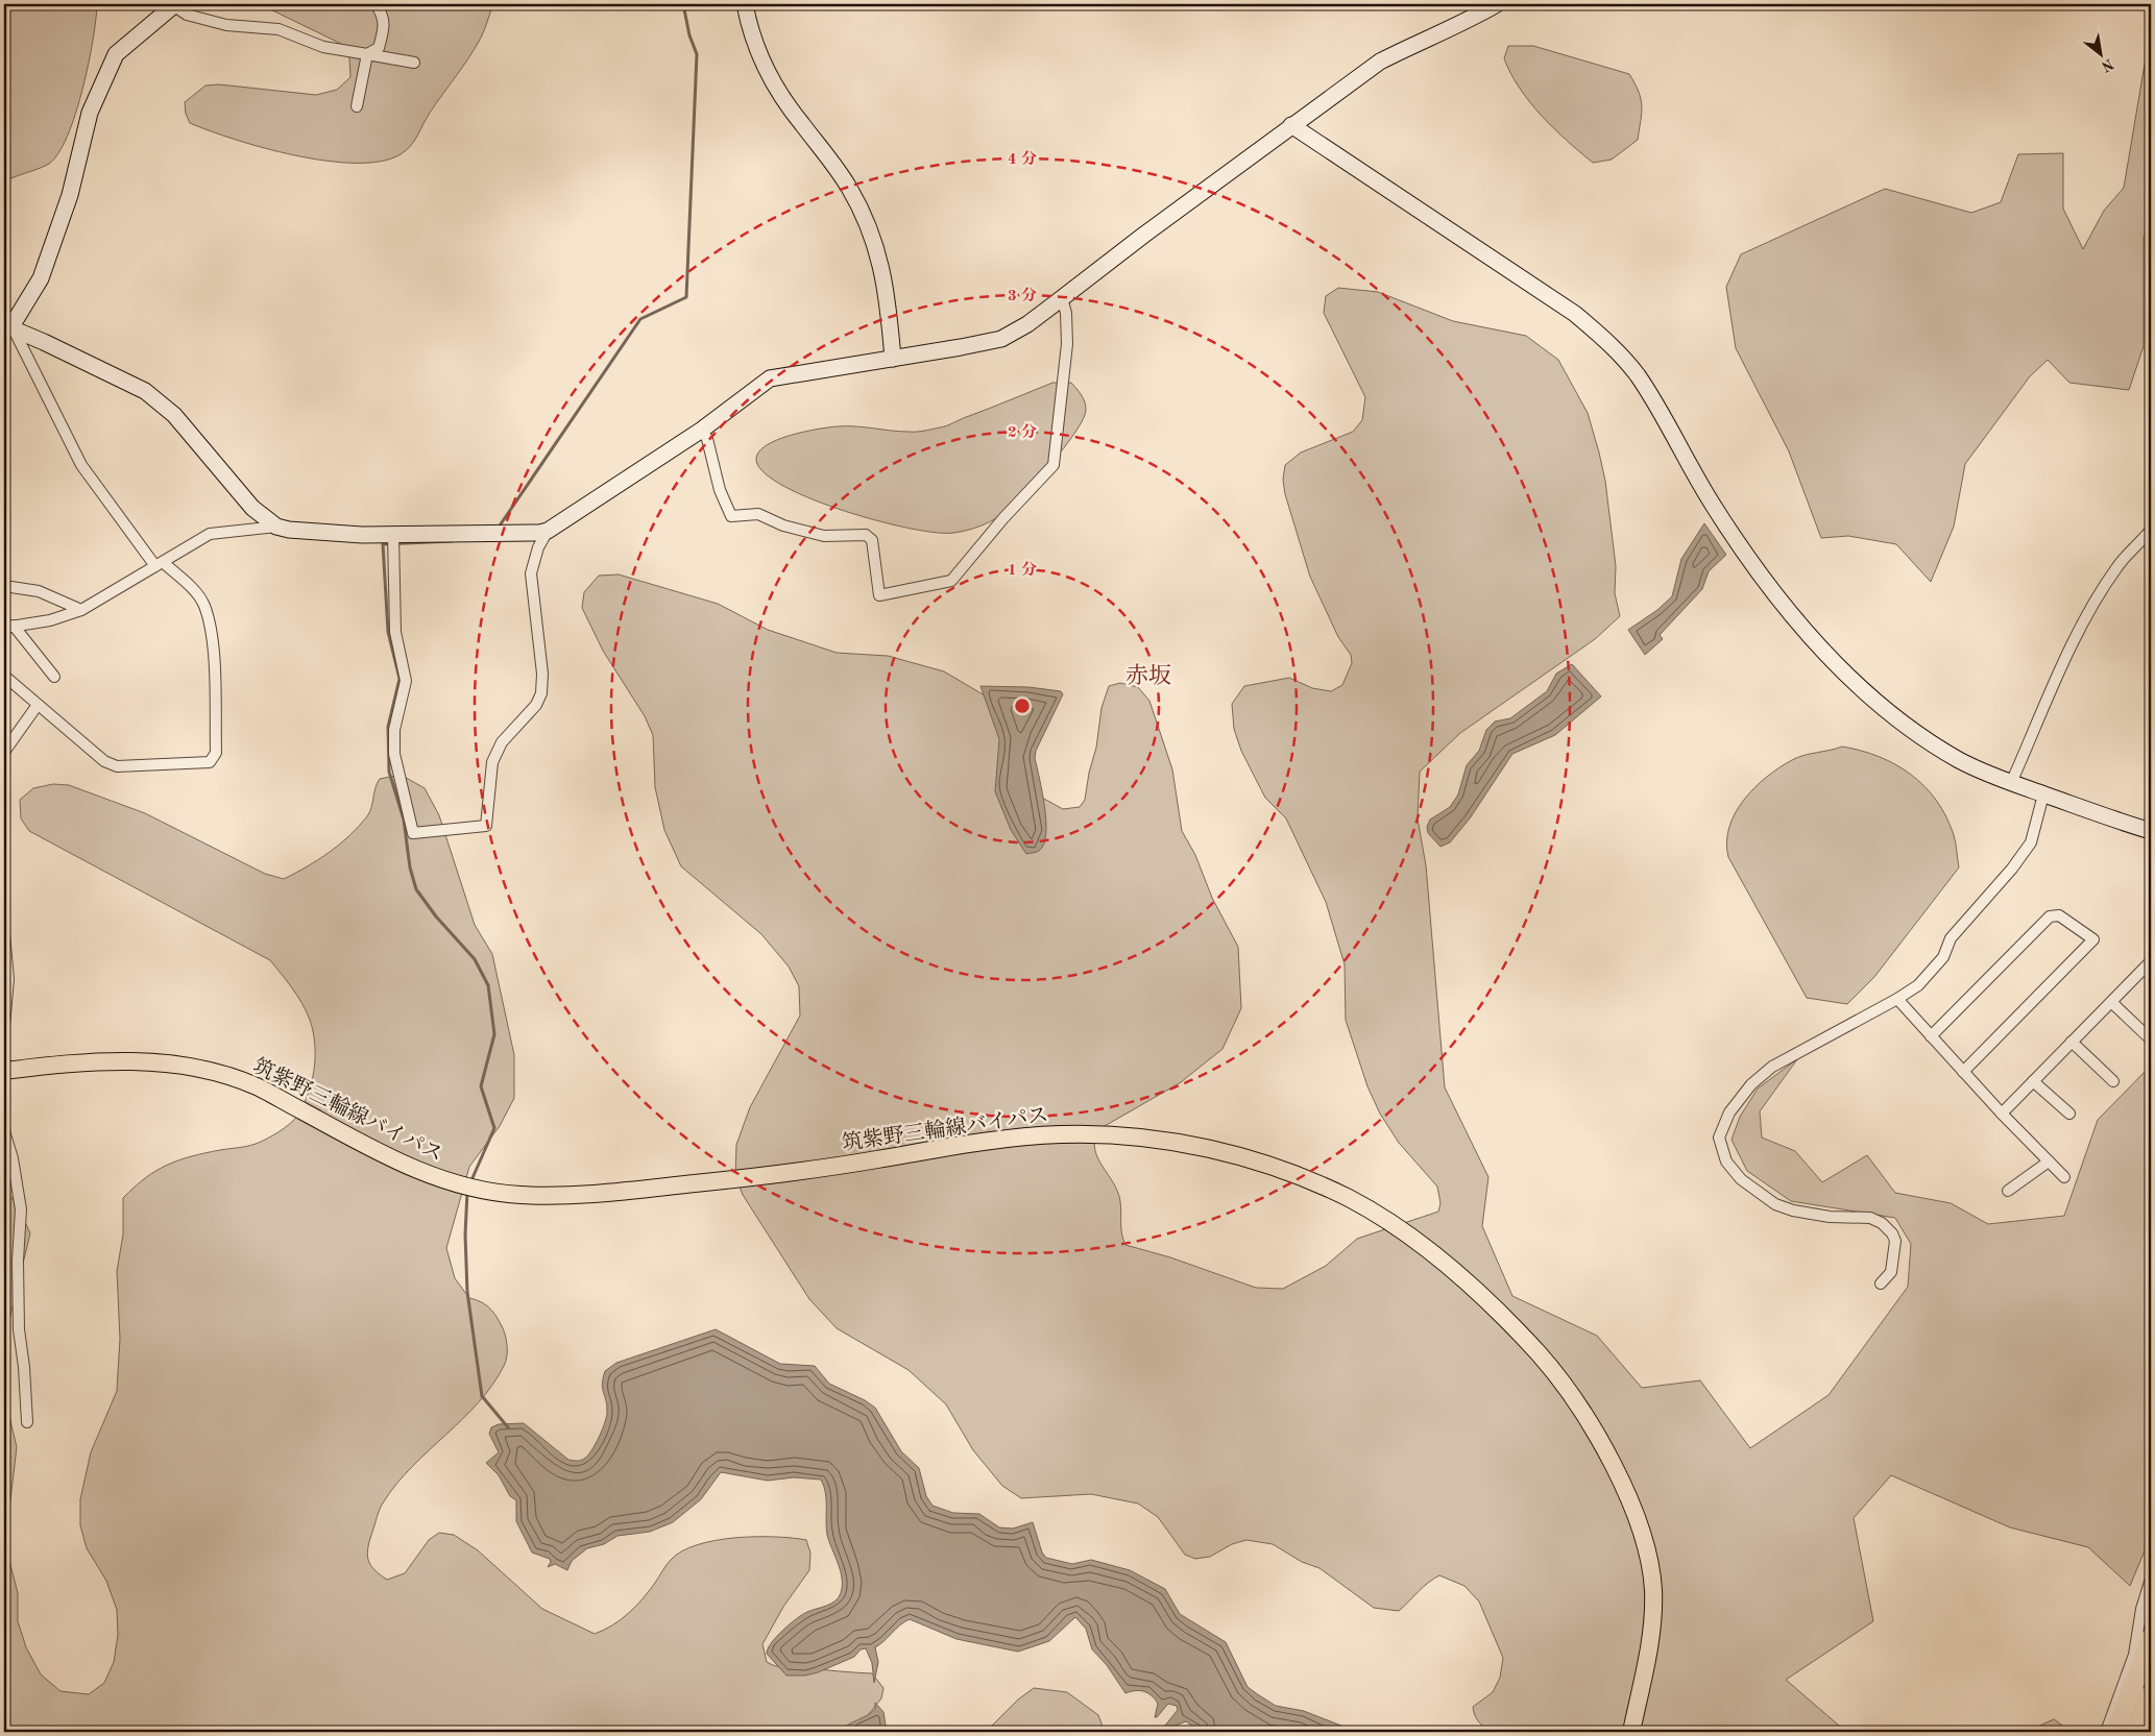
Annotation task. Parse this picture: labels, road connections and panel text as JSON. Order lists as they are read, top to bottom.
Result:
{
  "streets": {
    "main road": ["筑紫野三輪線バイパス"]
  },
  "districts": ["赤坂"],
  "north": "bottom right",
  "rings": [
    "4 分",
    "3 分",
    "2 分",
    "1 分"
  ]
}
